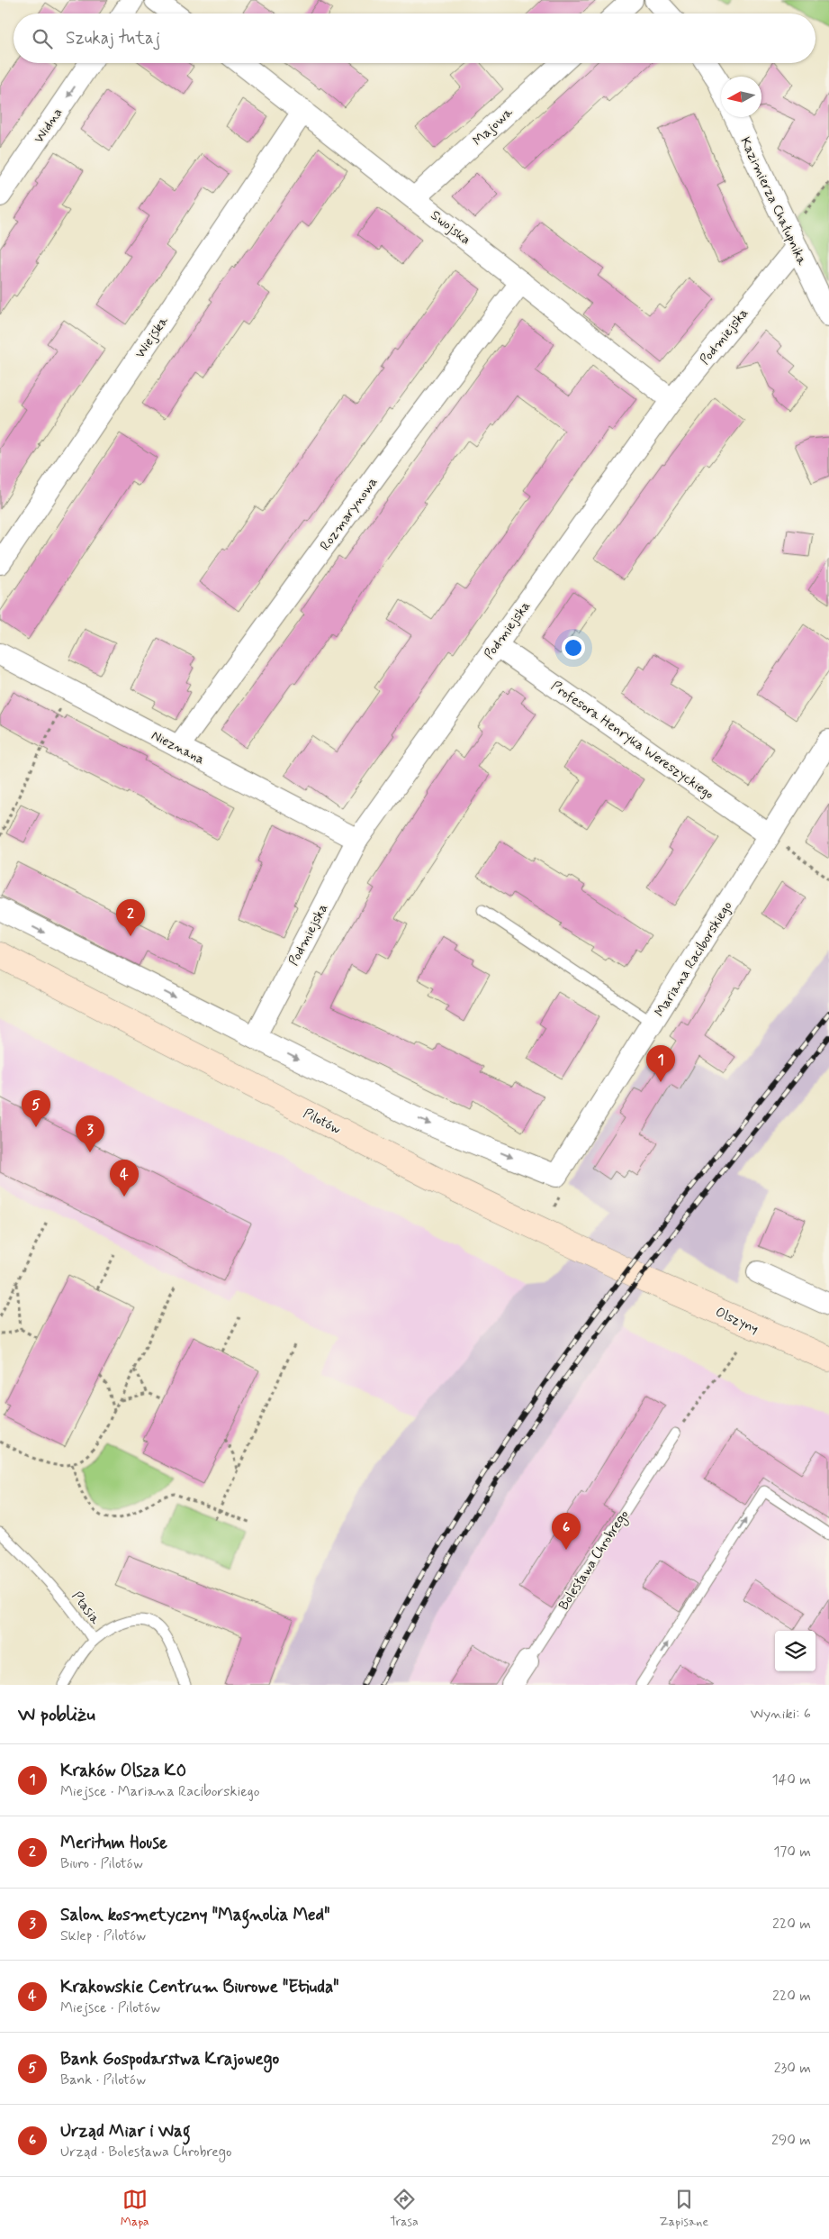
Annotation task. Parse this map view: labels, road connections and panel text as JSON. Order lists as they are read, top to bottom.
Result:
{
  "streets": {
    "street": [
      "Widna",
      "Majowa",
      "Kazimierza Chałupnika",
      "Swojska",
      "Podmiejska",
      "Wiejska",
      "Rozmarynowa",
      "Profesora Henryka Wereszyckiego",
      "Nieznana",
      "Mariana Raciborskiego",
      "Pilotów",
      "Olszyny",
      "Bolesława Chrobrego"
    ],
    "lane": ["Ptasia"]
  },
  "crossings": [
    ["Majowa", "Swojska"],
    ["Kazimierza Chałupnika", "Podmiejska"],
    ["Swojska", "Podmiejska"],
    ["Swojska", "Wiejska"],
    ["Swojska", "Rozmarynowa"],
    ["Podmiejska", "Profesora Henryka Wereszyckiego"],
    ["Podmiejska", "Nieznana"],
    ["Podmiejska", "Mariana Raciborskiego"],
    ["Rozmarynowa", "Nieznana"],
    ["Profesora Henryka Wereszyckiego", "Mariana Raciborskiego"],
    ["Pilotów", "Olszyny"]
  ],
  "one_way": ["Widna"],
  "north": "left",
  "page": {
    "search": "Szukaj tutaj",
    "pins": [
      "2",
      "1",
      "5",
      "3",
      "4",
      "6"
    ],
    "heading": ["W pobliżu", "Wyniki: 6"],
    "list": [
      {
        "mark": "1",
        "name": "Kraków Olsza KO",
        "note": "Miejsce · Mariana Raciborskiego",
        "value": "140 m"
      },
      {
        "mark": "2",
        "name": "Meritum House",
        "note": "Biuro · Pilotów",
        "value": "170 m"
      },
      {
        "mark": "3",
        "name": "Salon kosmetyczny \"Magnolia Med\"",
        "note": "Sklep · Pilotów",
        "value": "220 m"
      },
      {
        "mark": "4",
        "name": "Krakowskie Centrum Biurowe \"Etiuda\"",
        "note": "Miejsce · Pilotów",
        "value": "220 m"
      },
      {
        "mark": "5",
        "name": "Bank Gospodarstwa Krajowego",
        "note": "Bank · Pilotów",
        "value": "230 m"
      },
      {
        "mark": "6",
        "name": "Urząd Miar i Wag",
        "note": "Urząd · Bolesława Chrobrego",
        "value": "290 m"
      }
    ],
    "nav": ["Mapa", "Trasa", "Zapisane"]
  }
}
